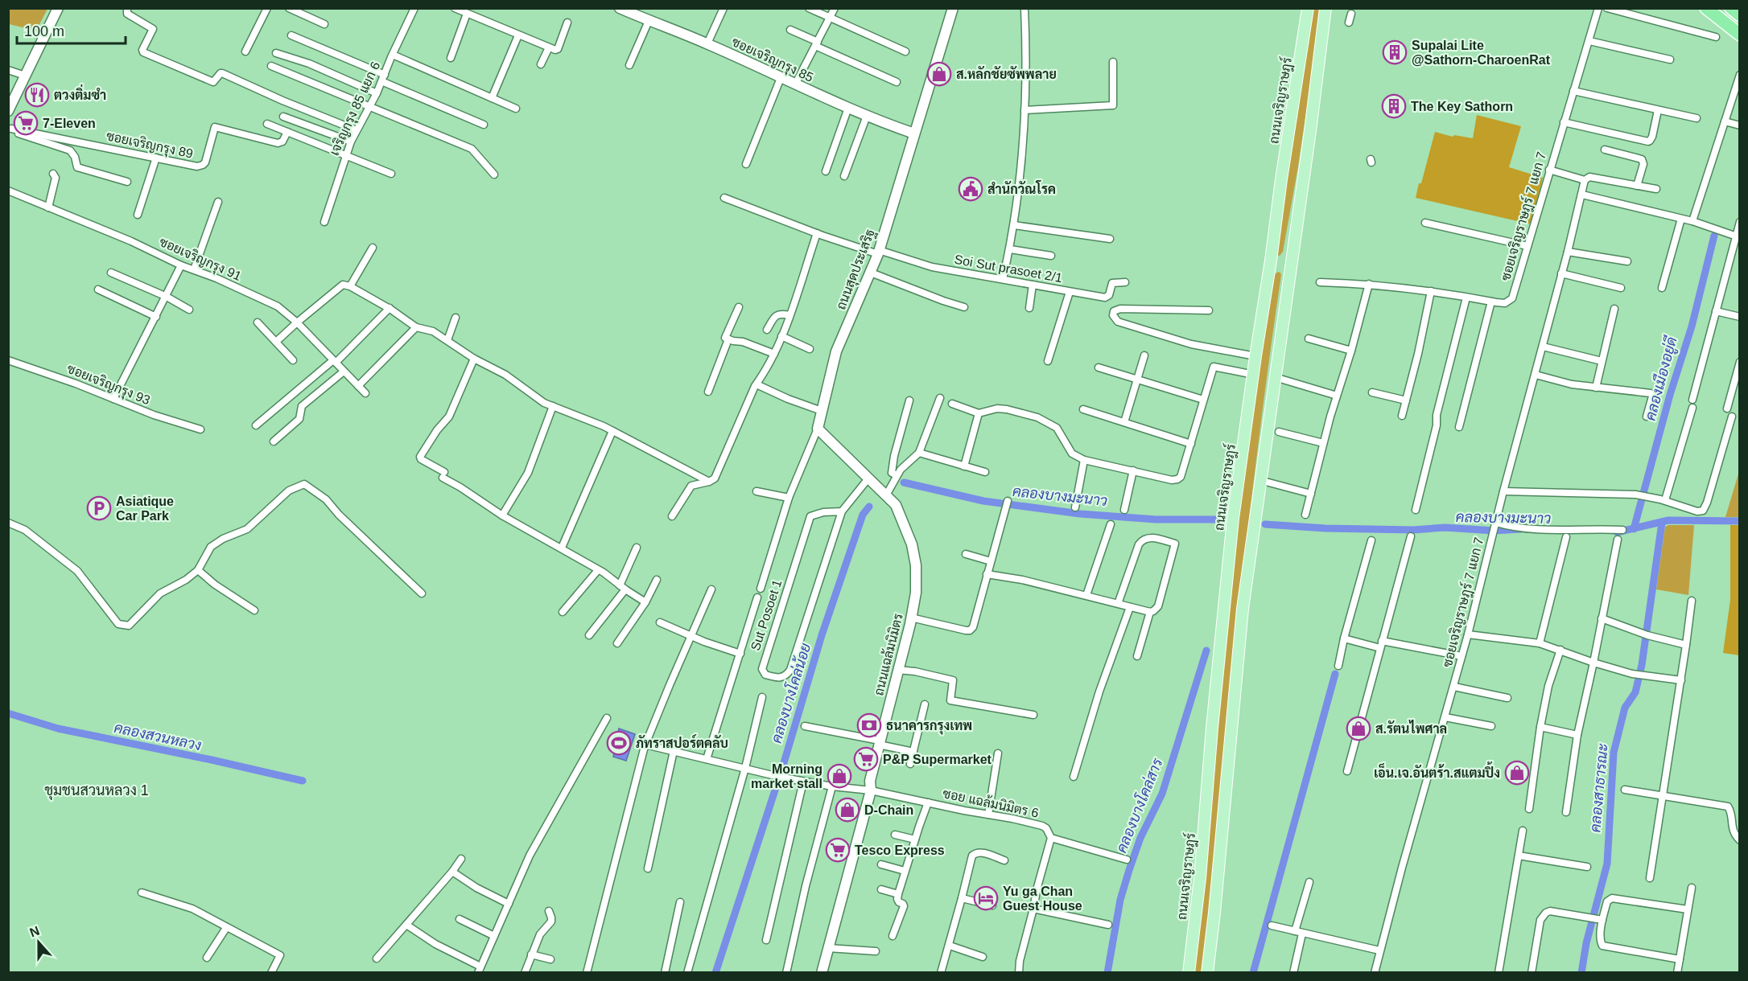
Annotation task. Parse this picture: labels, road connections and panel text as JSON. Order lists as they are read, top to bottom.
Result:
{
  "streets": {
    "main road": ["ถนนเจริญราษฎร์"],
    "street": [
      "ซอยเจริญกรุง 85",
      "เจริญกรุง 85 แยก 6",
      "ซอยเจริญกรุง 89",
      "ซอยเจริญราษฎร์ 7 แยก 7",
      "ซอยเจริญกรุง 91",
      "Soi Sut prasoet 2/1",
      "ถนนสุดประเสริฐ",
      "ซอยเจริญกรุง 93",
      "Sut Posoet 1",
      "ถนนแฉล้มนิมิตร",
      "ซอย แฉล้มนิมิตร 6"
    ]
  },
  "crossings": [
    ["ซอยเจริญกรุง 85", "ถนนสุดประเสริฐ"],
    ["Soi Sut prasoet 2/1", "ถนนสุดประเสริฐ"],
    ["ถนนแฉล้มนิมิตร", "ซอย แฉล้มนิมิตร 6"]
  ],
  "districts": ["ชุมชนสวนหลวง 1"],
  "water": [
    "คลองเมืองอยู่ดี",
    "คลองบางมะนาว",
    "คลองบางโคล่น้อย",
    "คลองสวนหลวง",
    "คลองสาธารณะ",
    "คลองบางโคล่สาร"
  ],
  "places": {
    "building": ["Supalai Lite @Sathorn-CharoenRat", "The Key Sathorn"],
    "shop": [
      "ส.หลักชัยซัพพลาย",
      "ส.รัตนไพศาล",
      "เอ็น.เจ.อันตร้า.สแตมปิ้ง",
      "Morning market stall",
      "D-Chain"
    ],
    "restaurant": ["ตวงติ่มซำ"],
    "supermarket": ["7-Eleven", "P&P Supermarket", "Tesco Express"],
    "public building": ["สำนักวัณโรค"],
    "parking": ["Asiatique Car Park"],
    "bank": ["ธนาคารกรุงเทพ"],
    "sports": ["ภัทราสปอร์ตคลับ"],
    "hotel": ["Yu ga Chan Guest House"]
  },
  "scale_bar": "100 m",
  "north": "top"
}
